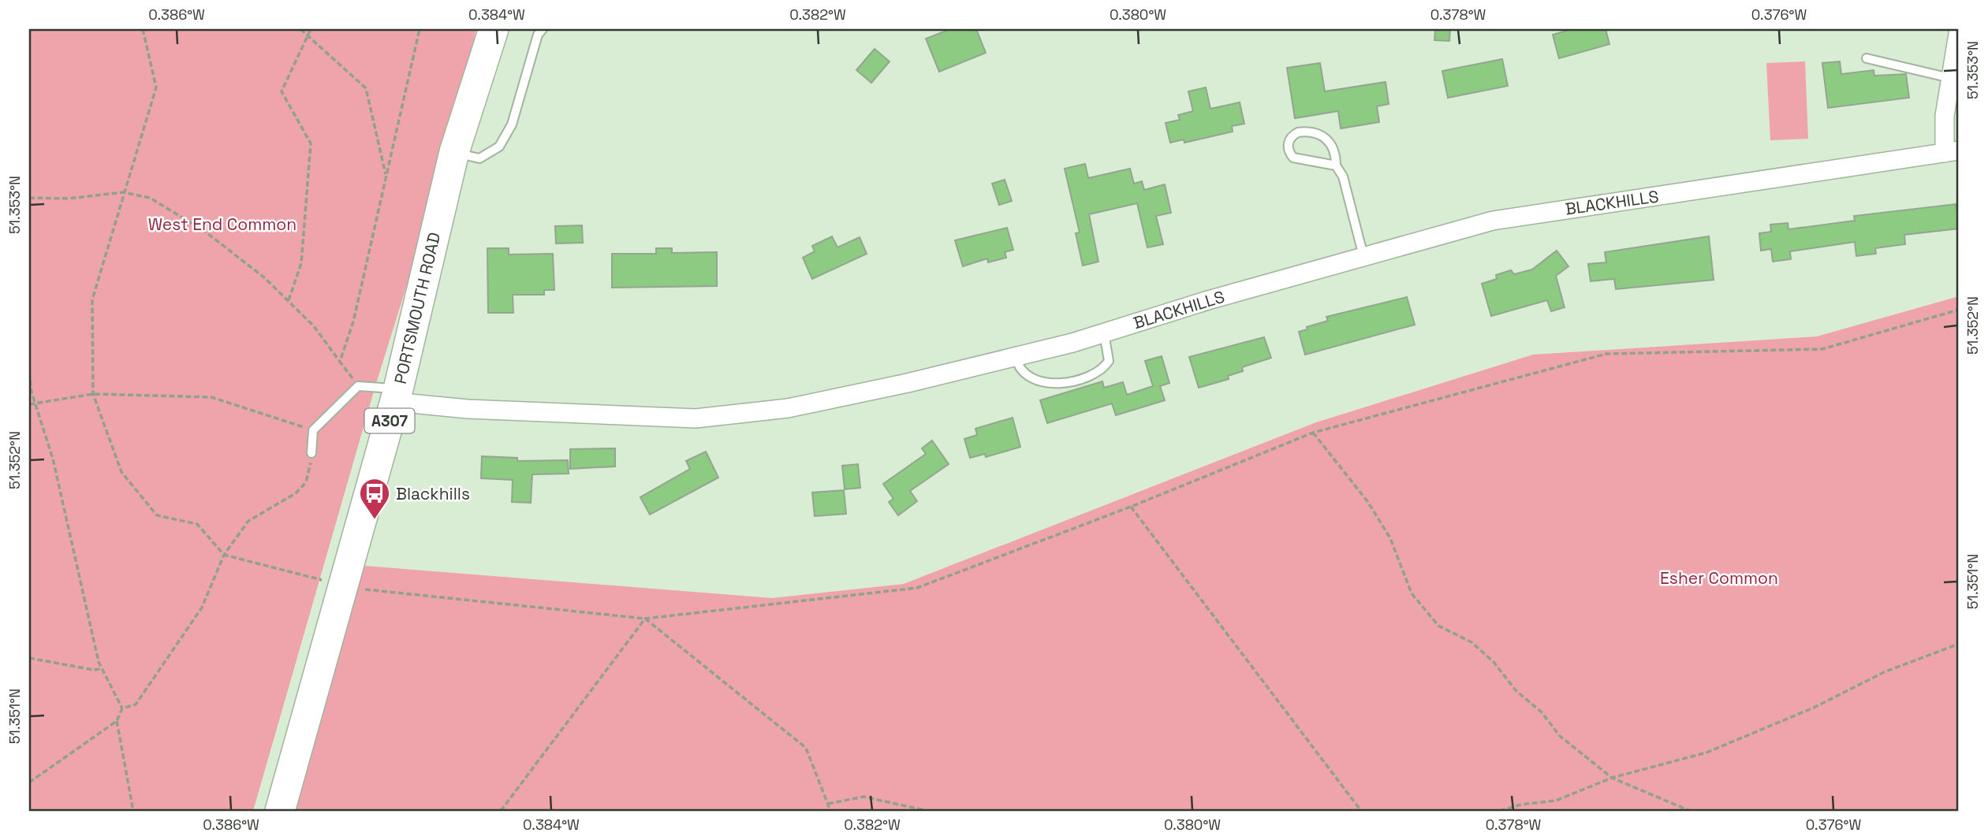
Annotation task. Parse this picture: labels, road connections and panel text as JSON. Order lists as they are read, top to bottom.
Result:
{
  "streets": {
    "main road": ["PORTSMOUTH ROAD", "A307"],
    "street": ["BLACKHILLS"]
  },
  "crossings": [
    ["BLACKHILLS", "PORTSMOUTH ROAD"]
  ],
  "parks": ["West End Common", "Esher Common"],
  "places": {
    "bus stop": ["Blackhills"]
  },
  "coordinates": [
    "0.386°W",
    "0.384°W",
    "0.382°W",
    "0.380°W",
    "0.378°W",
    "0.376°W",
    "51.353°N",
    "51.352°N",
    "51.351°N"
  ]
}
